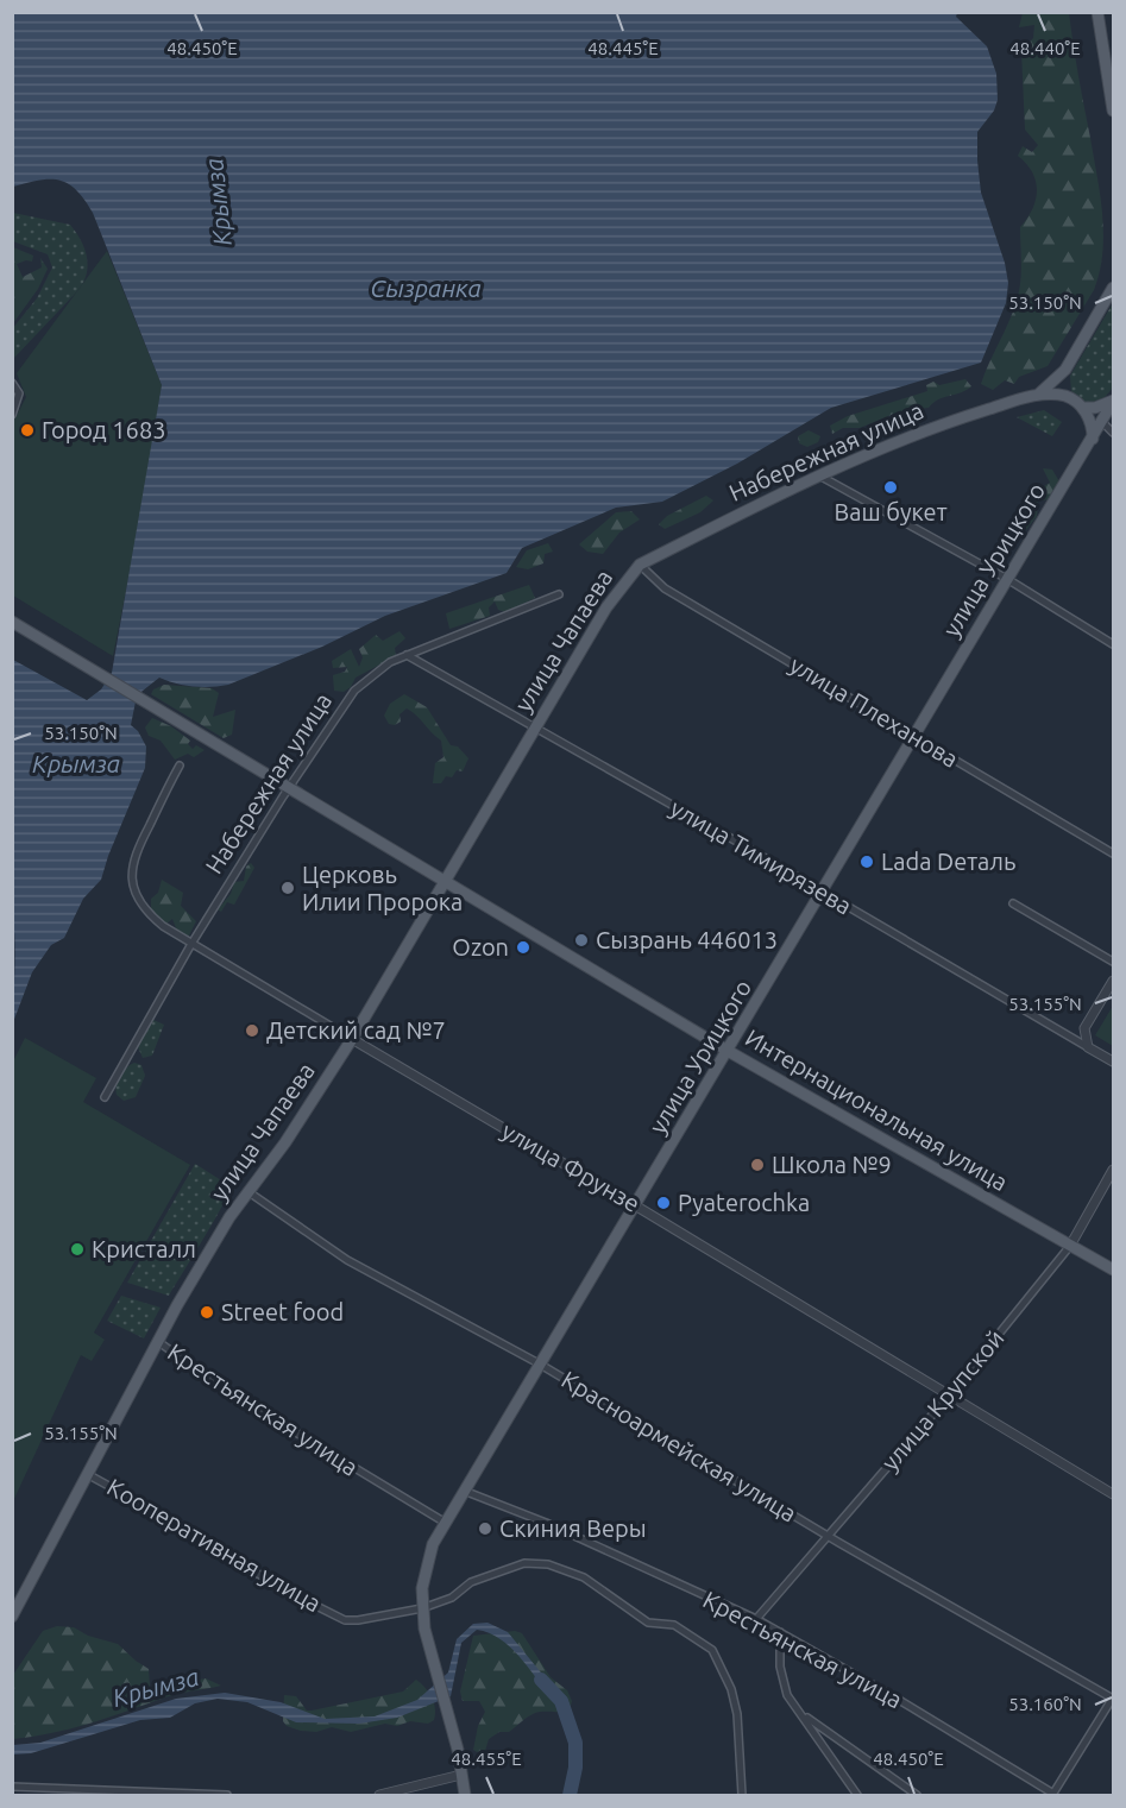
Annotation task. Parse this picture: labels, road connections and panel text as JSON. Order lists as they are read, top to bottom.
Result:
{
  "streets": {
    "main road": [
      "Набережная улица",
      "улица Урицкого",
      "улица Чапаева",
      "Интернациональная улица"
    ],
    "street": [
      "улица Плеханова",
      "улица Тимирязева",
      "улица Фрунзе",
      "улица Крупской",
      "Крестьянская улица",
      "Красноармейская улица",
      "Кооперативная улица"
    ]
  },
  "crossings": [
    ["Набережная улица", "улица Чапаева"],
    ["Набережная улица", "улица Плеханова"],
    ["Набережная улица", "улица Тимирязева"],
    ["Набережная улица", "Интернациональная улица"],
    ["Набережная улица", "улица Фрунзе"],
    ["улица Урицкого", "улица Плеханова"],
    ["улица Урицкого", "улица Тимирязева"],
    ["улица Урицкого", "Интернациональная улица"],
    ["улица Урицкого", "улица Фрунзе"],
    ["улица Урицкого", "Крестьянская улица"],
    ["улица Урицкого", "Красноармейская улица"],
    ["улица Урицкого", "Кооперативная улица"],
    ["улица Чапаева", "улица Плеханова"],
    ["улица Чапаева", "улица Тимирязева"],
    ["улица Чапаева", "Интернациональная улица"],
    ["улица Чапаева", "улица Фрунзе"],
    ["улица Чапаева", "Крестьянская улица"],
    ["улица Чапаева", "Красноармейская улица"],
    ["улица Чапаева", "Кооперативная улица"],
    ["Интернациональная улица", "улица Крупской"],
    ["улица Фрунзе", "улица Крупской"],
    ["улица Крупской", "Крестьянская улица"],
    ["улица Крупской", "Красноармейская улица"]
  ],
  "water": ["Крымза", "Сызранка"],
  "places": [
    "Город 1683",
    "Ваш букет",
    "Lada Dеталь",
    "Церковь Илии Пророка",
    "Сызрань 446013",
    "Ozon",
    "Детский сад №7",
    "Школа №9",
    "Pyaterochka",
    "Кристалл",
    "Street food",
    "Скиния Веры"
  ],
  "coordinates": [
    "48.445°E",
    "48.450°E",
    "48.440°E",
    "53.150°N",
    "53.155°N",
    "53.160°N",
    "48.455°E"
  ]
}
